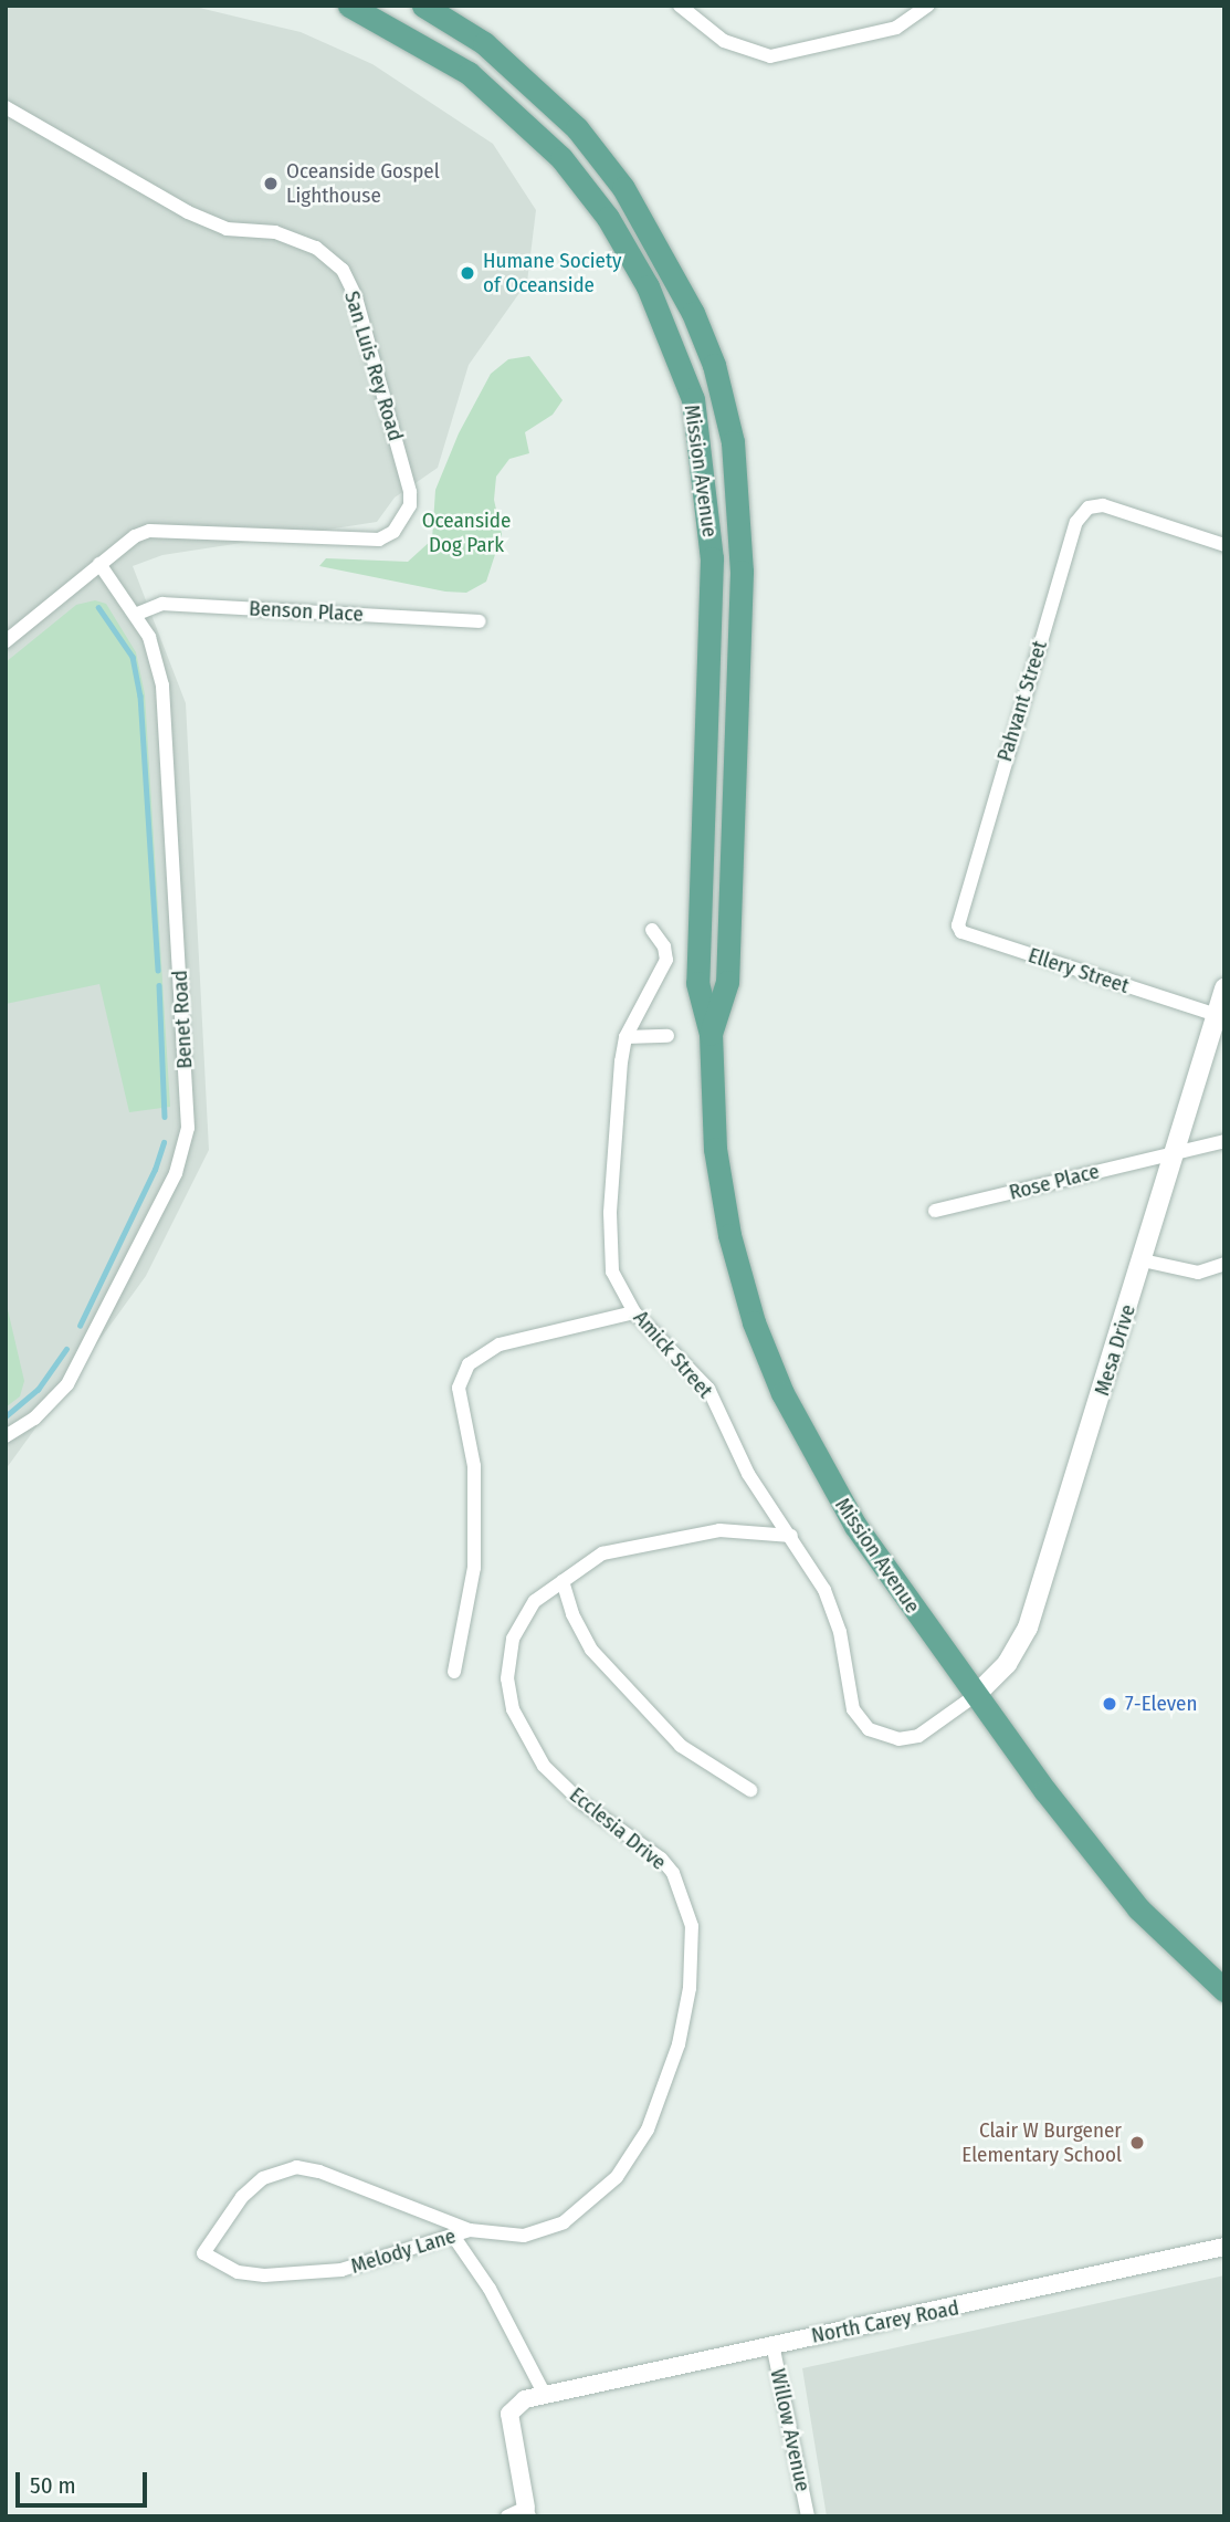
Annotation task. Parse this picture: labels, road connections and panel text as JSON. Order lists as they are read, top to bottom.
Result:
{
  "streets": {
    "main road": ["Mission Avenue", "Mesa Drive"],
    "street": [
      "San Luis Rey Road",
      "Benson Place",
      "Pahvant Street",
      "Ellery Street",
      "Benet Road",
      "Rose Place",
      "Amick Street",
      "Ecclesia Drive",
      "Melody Lane",
      "North Carey Road",
      "Willow Avenue"
    ]
  },
  "crossings": [
    ["San Luis Rey Road", "Benet Road"],
    ["Mission Avenue", "Mesa Drive"],
    ["Mission Avenue", "Amick Street"],
    ["Benson Place", "Benet Road"],
    ["Pahvant Street", "Ellery Street"],
    ["Ellery Street", "Mesa Drive"],
    ["Rose Place", "Mesa Drive"],
    ["Mesa Drive", "Amick Street"],
    ["Amick Street", "Ecclesia Drive"],
    ["Ecclesia Drive", "Melody Lane"],
    ["North Carey Road", "Willow Avenue"]
  ],
  "parks": ["Oceanside Dog Park"],
  "places": [
    "Oceanside Gospel Lighthouse",
    "Humane Society of Oceanside",
    "7-Eleven",
    "Clair W Burgener Elementary School"
  ],
  "scale_bar": "50 m"
}
